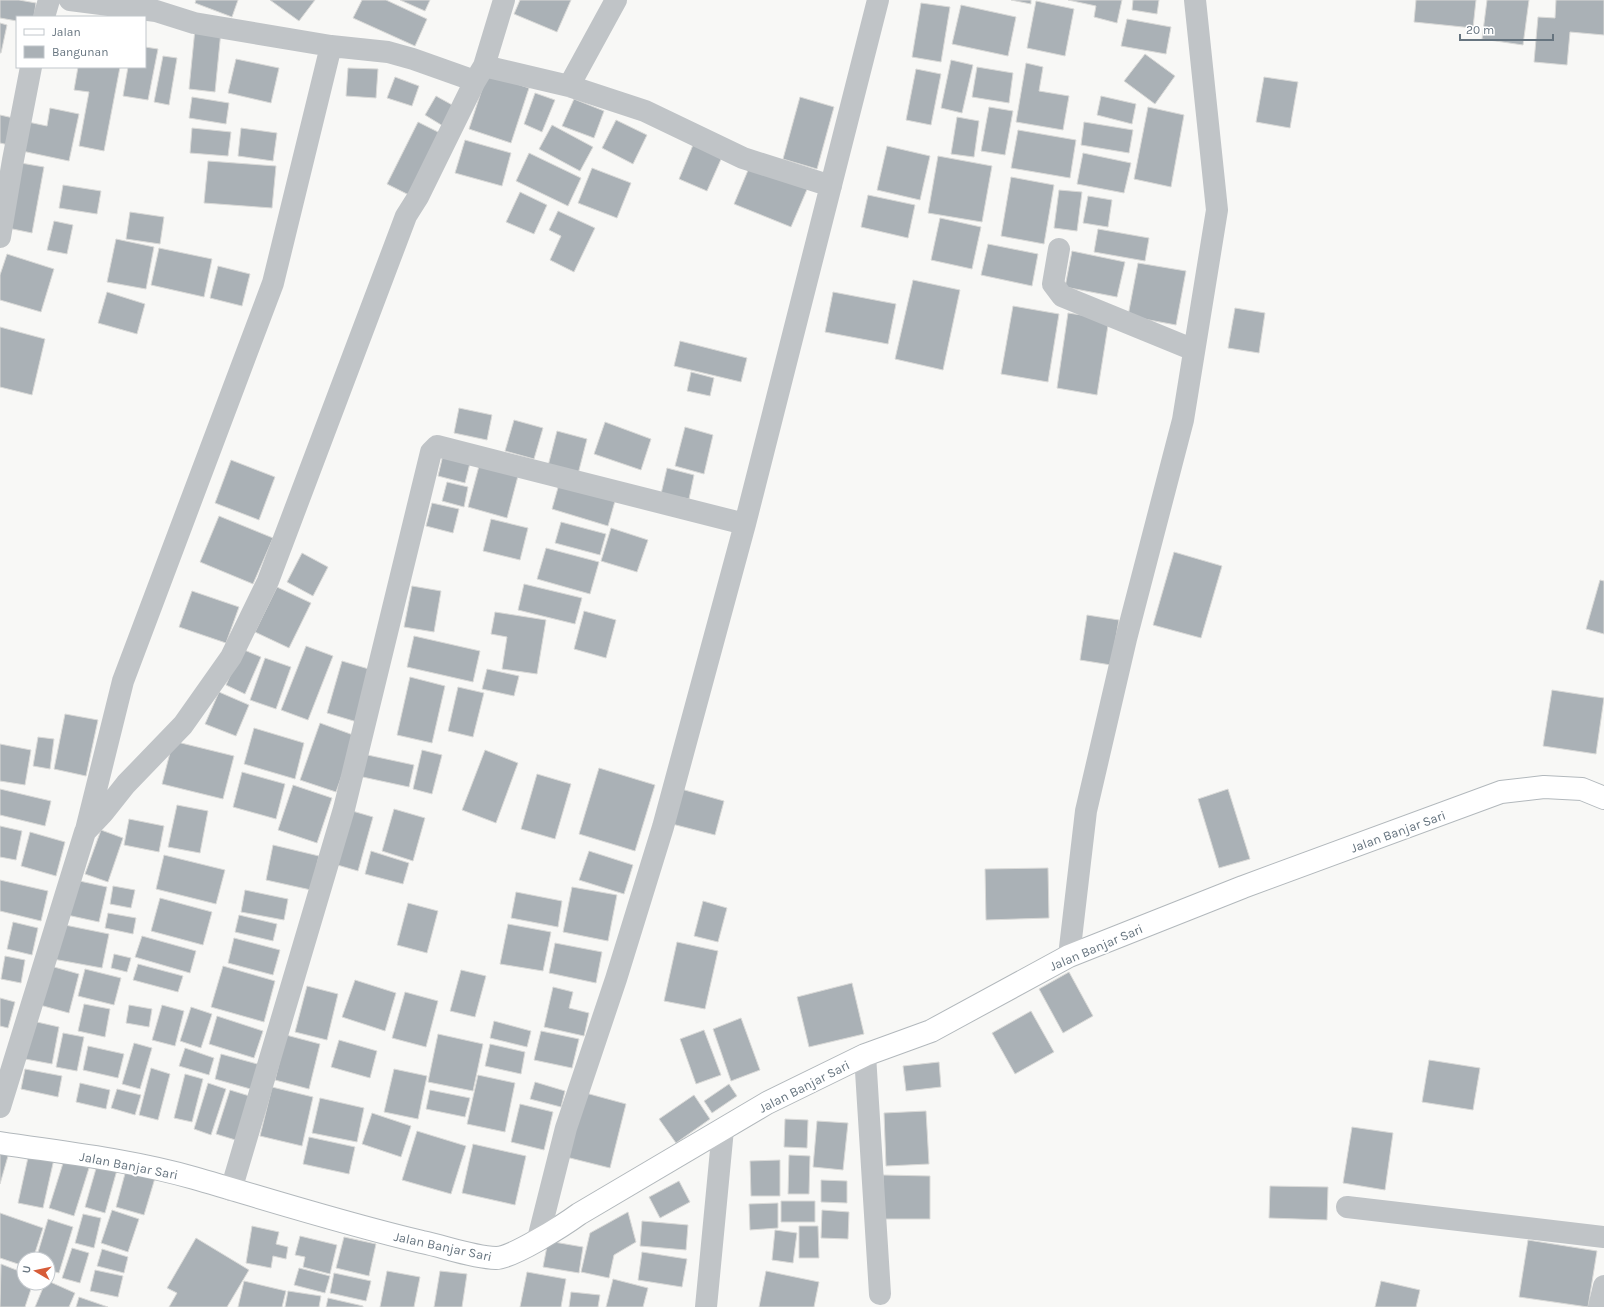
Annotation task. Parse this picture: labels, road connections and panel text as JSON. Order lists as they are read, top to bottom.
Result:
{
  "streets": {
    "street": ["Jalan Banjar Sari"]
  },
  "legend": ["Jalan", "Bangunan"],
  "scale_bar": "20 m",
  "north": "left"
}
